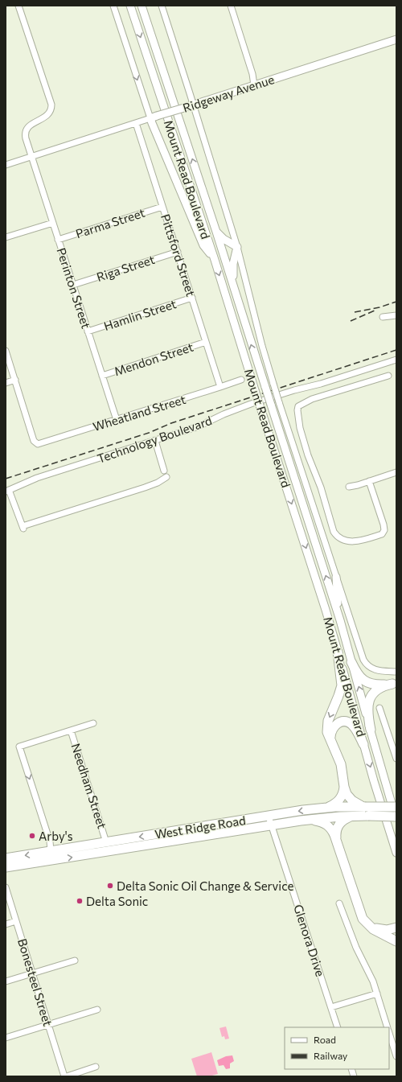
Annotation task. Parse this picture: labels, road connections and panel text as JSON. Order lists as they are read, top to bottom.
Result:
{
  "streets": {
    "highway": ["West Ridge Road"],
    "main road": ["Ridgeway Avenue", "Mount Read Boulevard"],
    "street": [
      "Parma Street",
      "Pittsford Street",
      "Riga Street",
      "Perinton Street",
      "Hamlin Street",
      "Mendon Street",
      "Wheatland Street",
      "Technology Boulevard",
      "Needham Street",
      "Glenora Drive",
      "Bonesteel Street"
    ]
  },
  "crossings": [
    ["Ridgeway Avenue", "Mount Read Boulevard"],
    ["Ridgeway Avenue", "Pittsford Street"],
    ["Ridgeway Avenue", "Perinton Street"],
    ["Mount Read Boulevard", "West Ridge Road"],
    ["Parma Street", "Pittsford Street"],
    ["Parma Street", "Perinton Street"],
    ["Pittsford Street", "Riga Street"],
    ["Pittsford Street", "Hamlin Street"],
    ["Pittsford Street", "Mendon Street"],
    ["Pittsford Street", "Wheatland Street"],
    ["Riga Street", "Perinton Street"],
    ["Perinton Street", "Hamlin Street"],
    ["Perinton Street", "Mendon Street"],
    ["Perinton Street", "Wheatland Street"],
    ["Needham Street", "West Ridge Road"],
    ["West Ridge Road", "Glenora Drive"]
  ],
  "places": ["Arby's", "Delta Sonic Oil Change & Service", "Delta Sonic"],
  "legend": ["Road", "Railway"]
}
